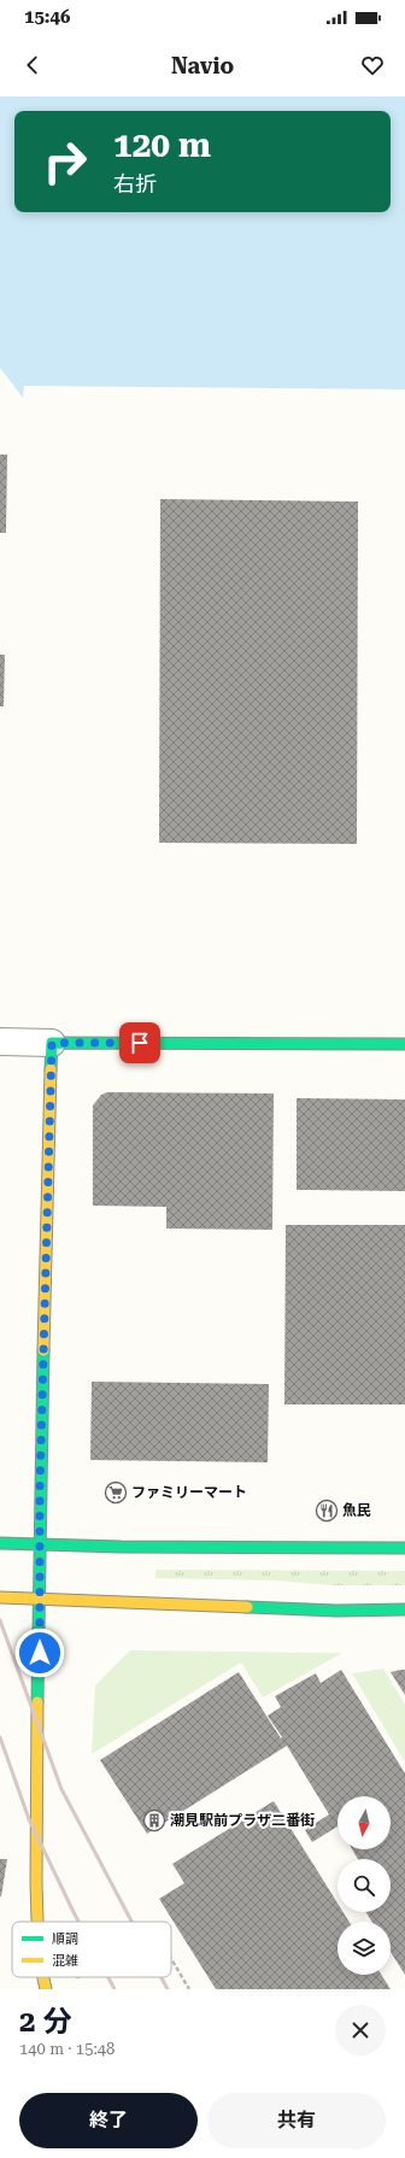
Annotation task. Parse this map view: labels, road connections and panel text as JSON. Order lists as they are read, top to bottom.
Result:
{
  "places": {
    "supermarket": ["ファミリーマート"],
    "restaurant": ["魚民"],
    "building": ["潮見駅前プラザ二番街"]
  },
  "legend": ["順調", "混雑"],
  "north": "bottom",
  "page": {
    "status": "15:46",
    "header": "Navio",
    "turn": ["120 m", "右折"],
    "heading": ["2 分", "140 m · 15:48"],
    "buttons": ["終了", "共有"]
  }
}
